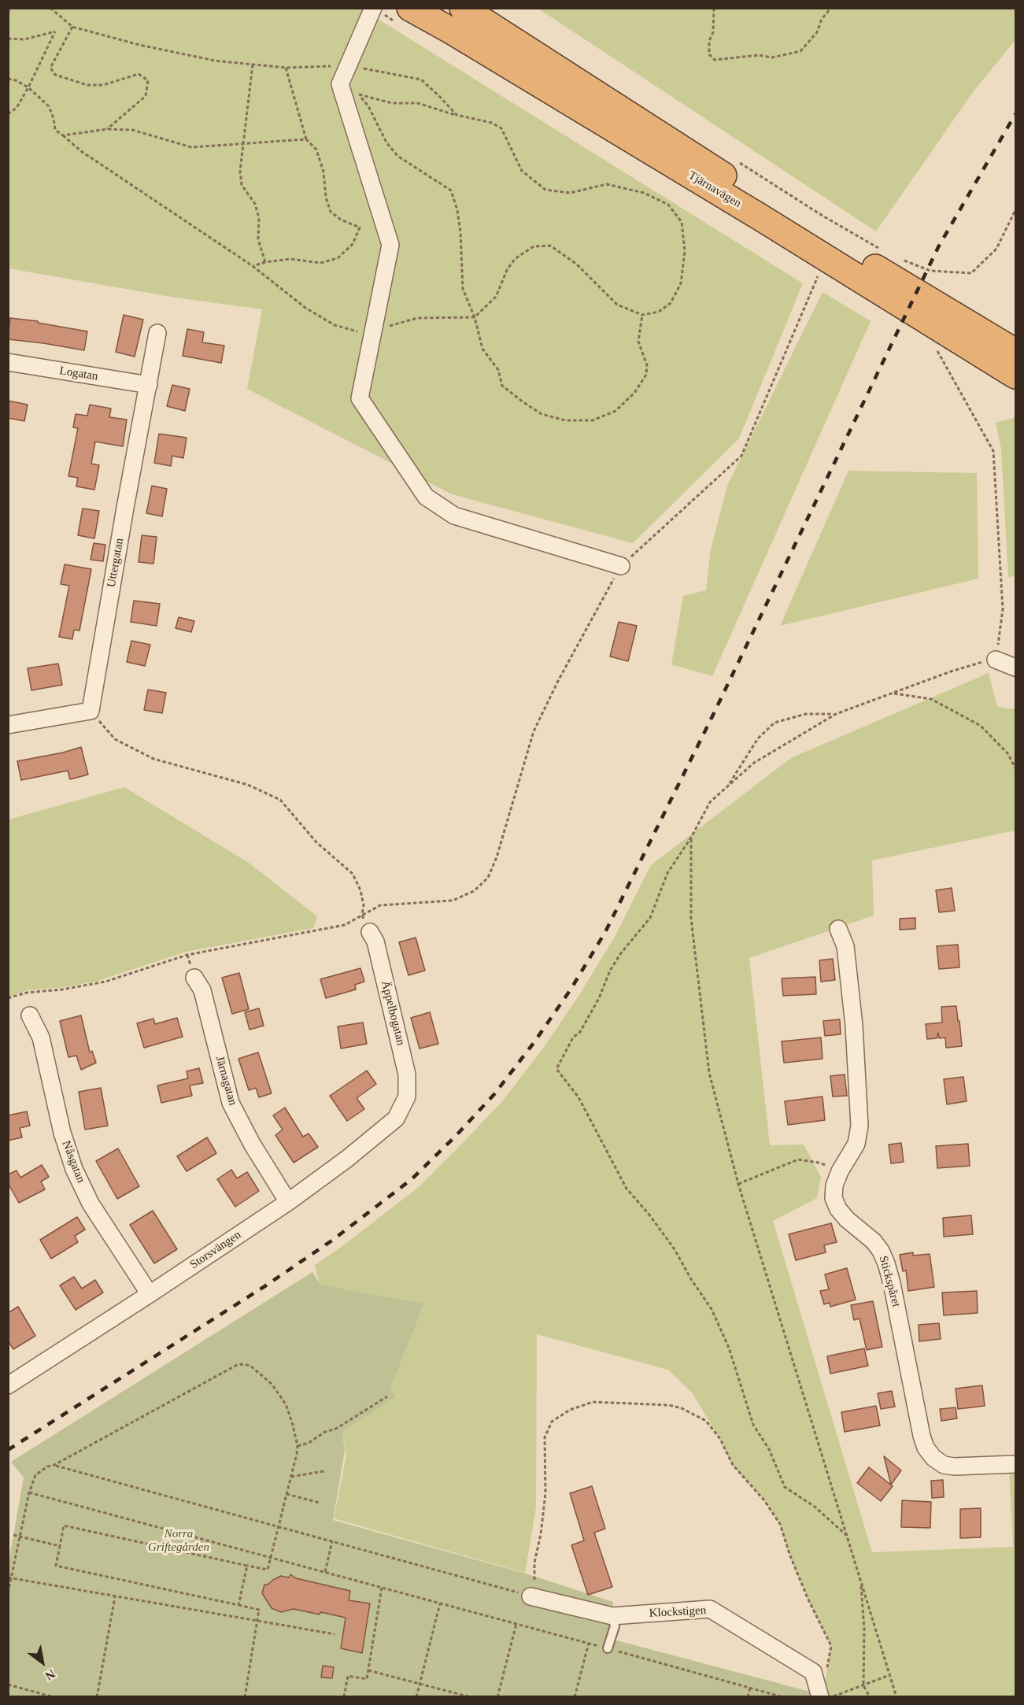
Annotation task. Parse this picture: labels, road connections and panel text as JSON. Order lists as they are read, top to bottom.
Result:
{
  "streets": {
    "highway": ["Tjärnavägen"],
    "street": [
      "Logatan",
      "Uttergatan",
      "Äppelbogatan",
      "Järnagatan",
      "Nåsgatan",
      "Storsvängen",
      "Stickspåret",
      "Klockstigen"
    ]
  },
  "crossings": [
    ["Logatan", "Uttergatan"],
    ["Äppelbogatan", "Storsvängen"],
    ["Järnagatan", "Storsvängen"],
    ["Nåsgatan", "Storsvängen"]
  ],
  "parks": ["Norra Griftegården"],
  "north": "bottom right"
}
